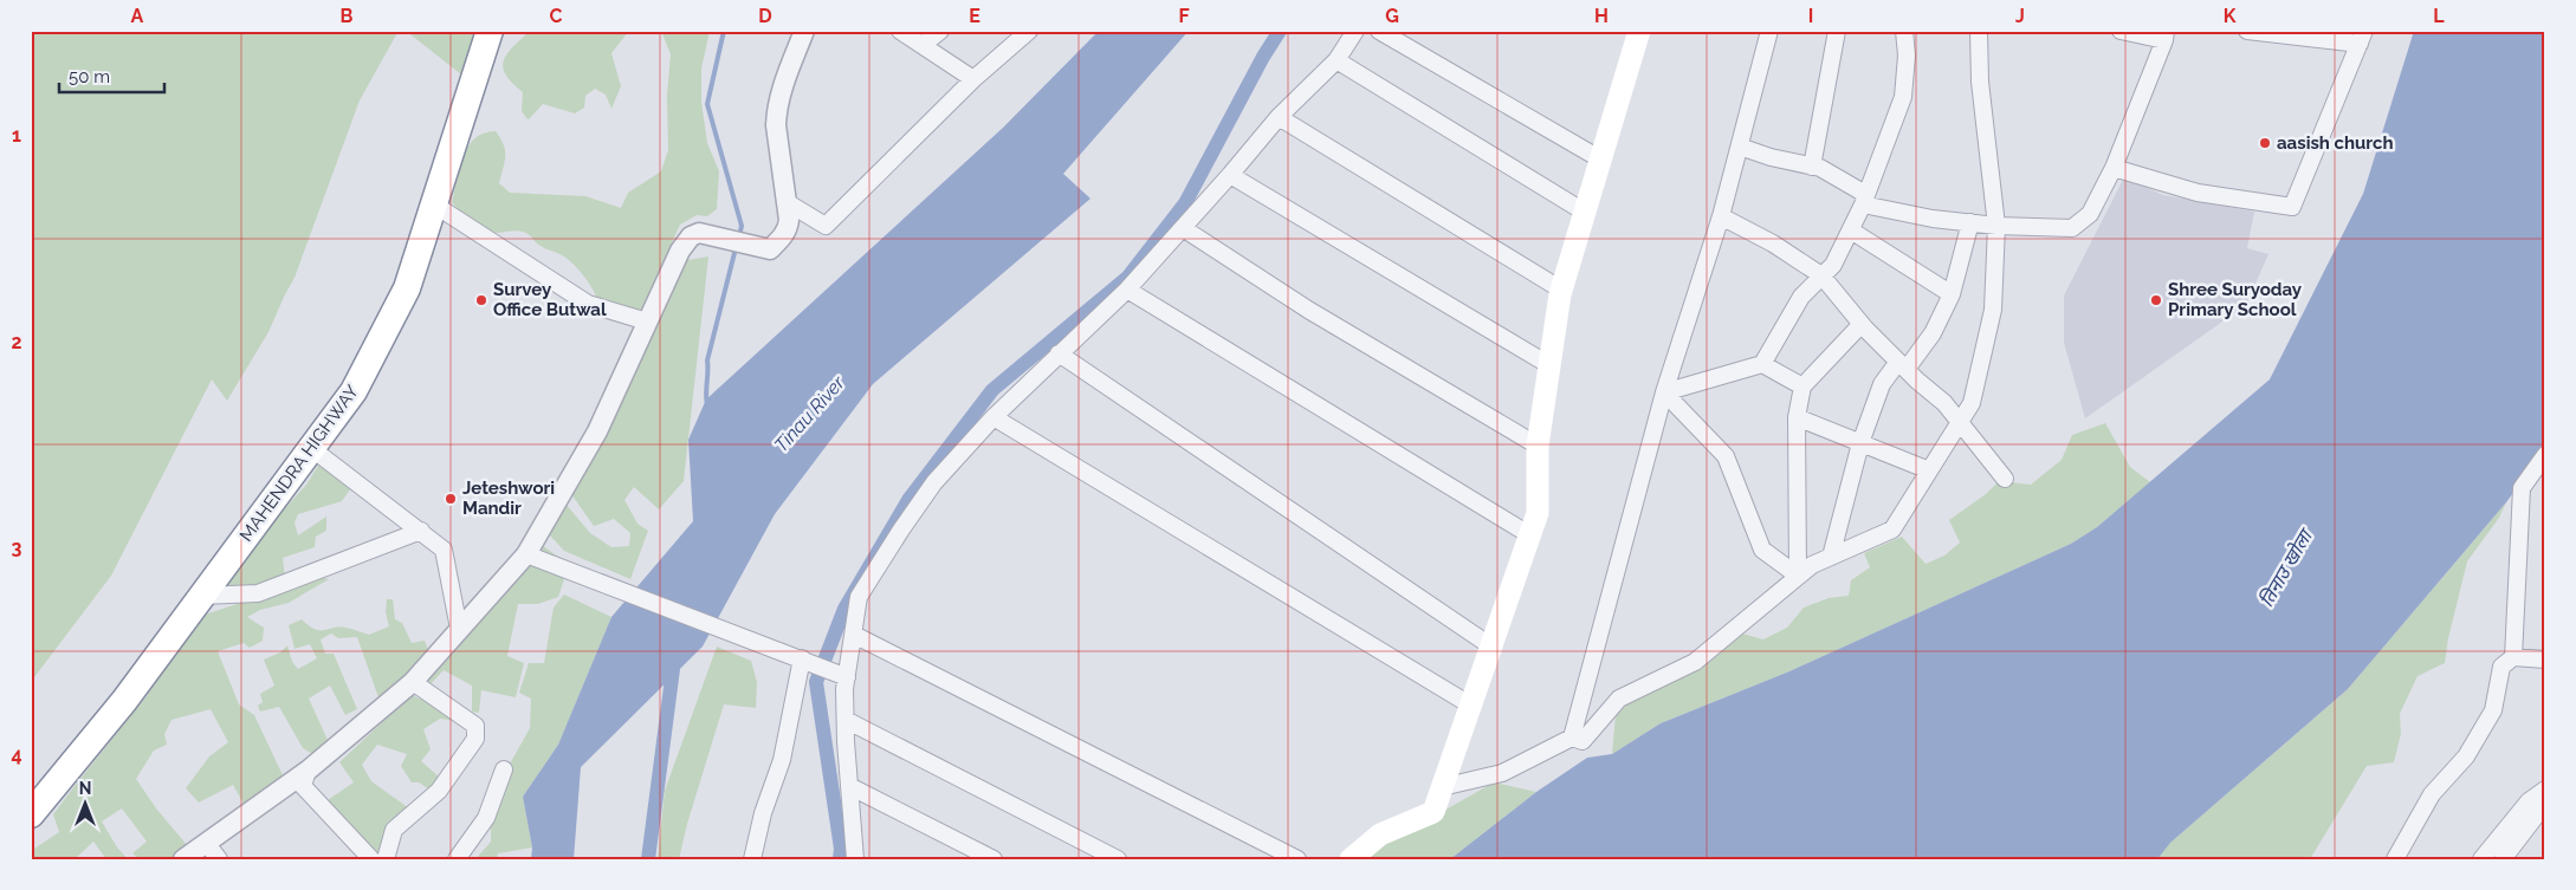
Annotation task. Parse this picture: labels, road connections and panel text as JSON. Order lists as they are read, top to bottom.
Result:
{
  "streets": {
    "highway": ["MAHENDRA HIGHWAY"]
  },
  "water": ["Tinau River", "तिनाउ खोला"],
  "places": [
    "aasish church",
    "Survey Office Butwal",
    "Shree Suryoday Primary School",
    "Jeteshwori Mandir"
  ],
  "scale_bar": "50 m",
  "north": "top",
  "grid": {
    "columns": [
      "A",
      "B",
      "C",
      "D",
      "E",
      "F",
      "G",
      "H",
      "I",
      "J",
      "K",
      "L"
    ],
    "rows": [
      "1",
      "2",
      "3",
      "4"
    ]
  }
}
